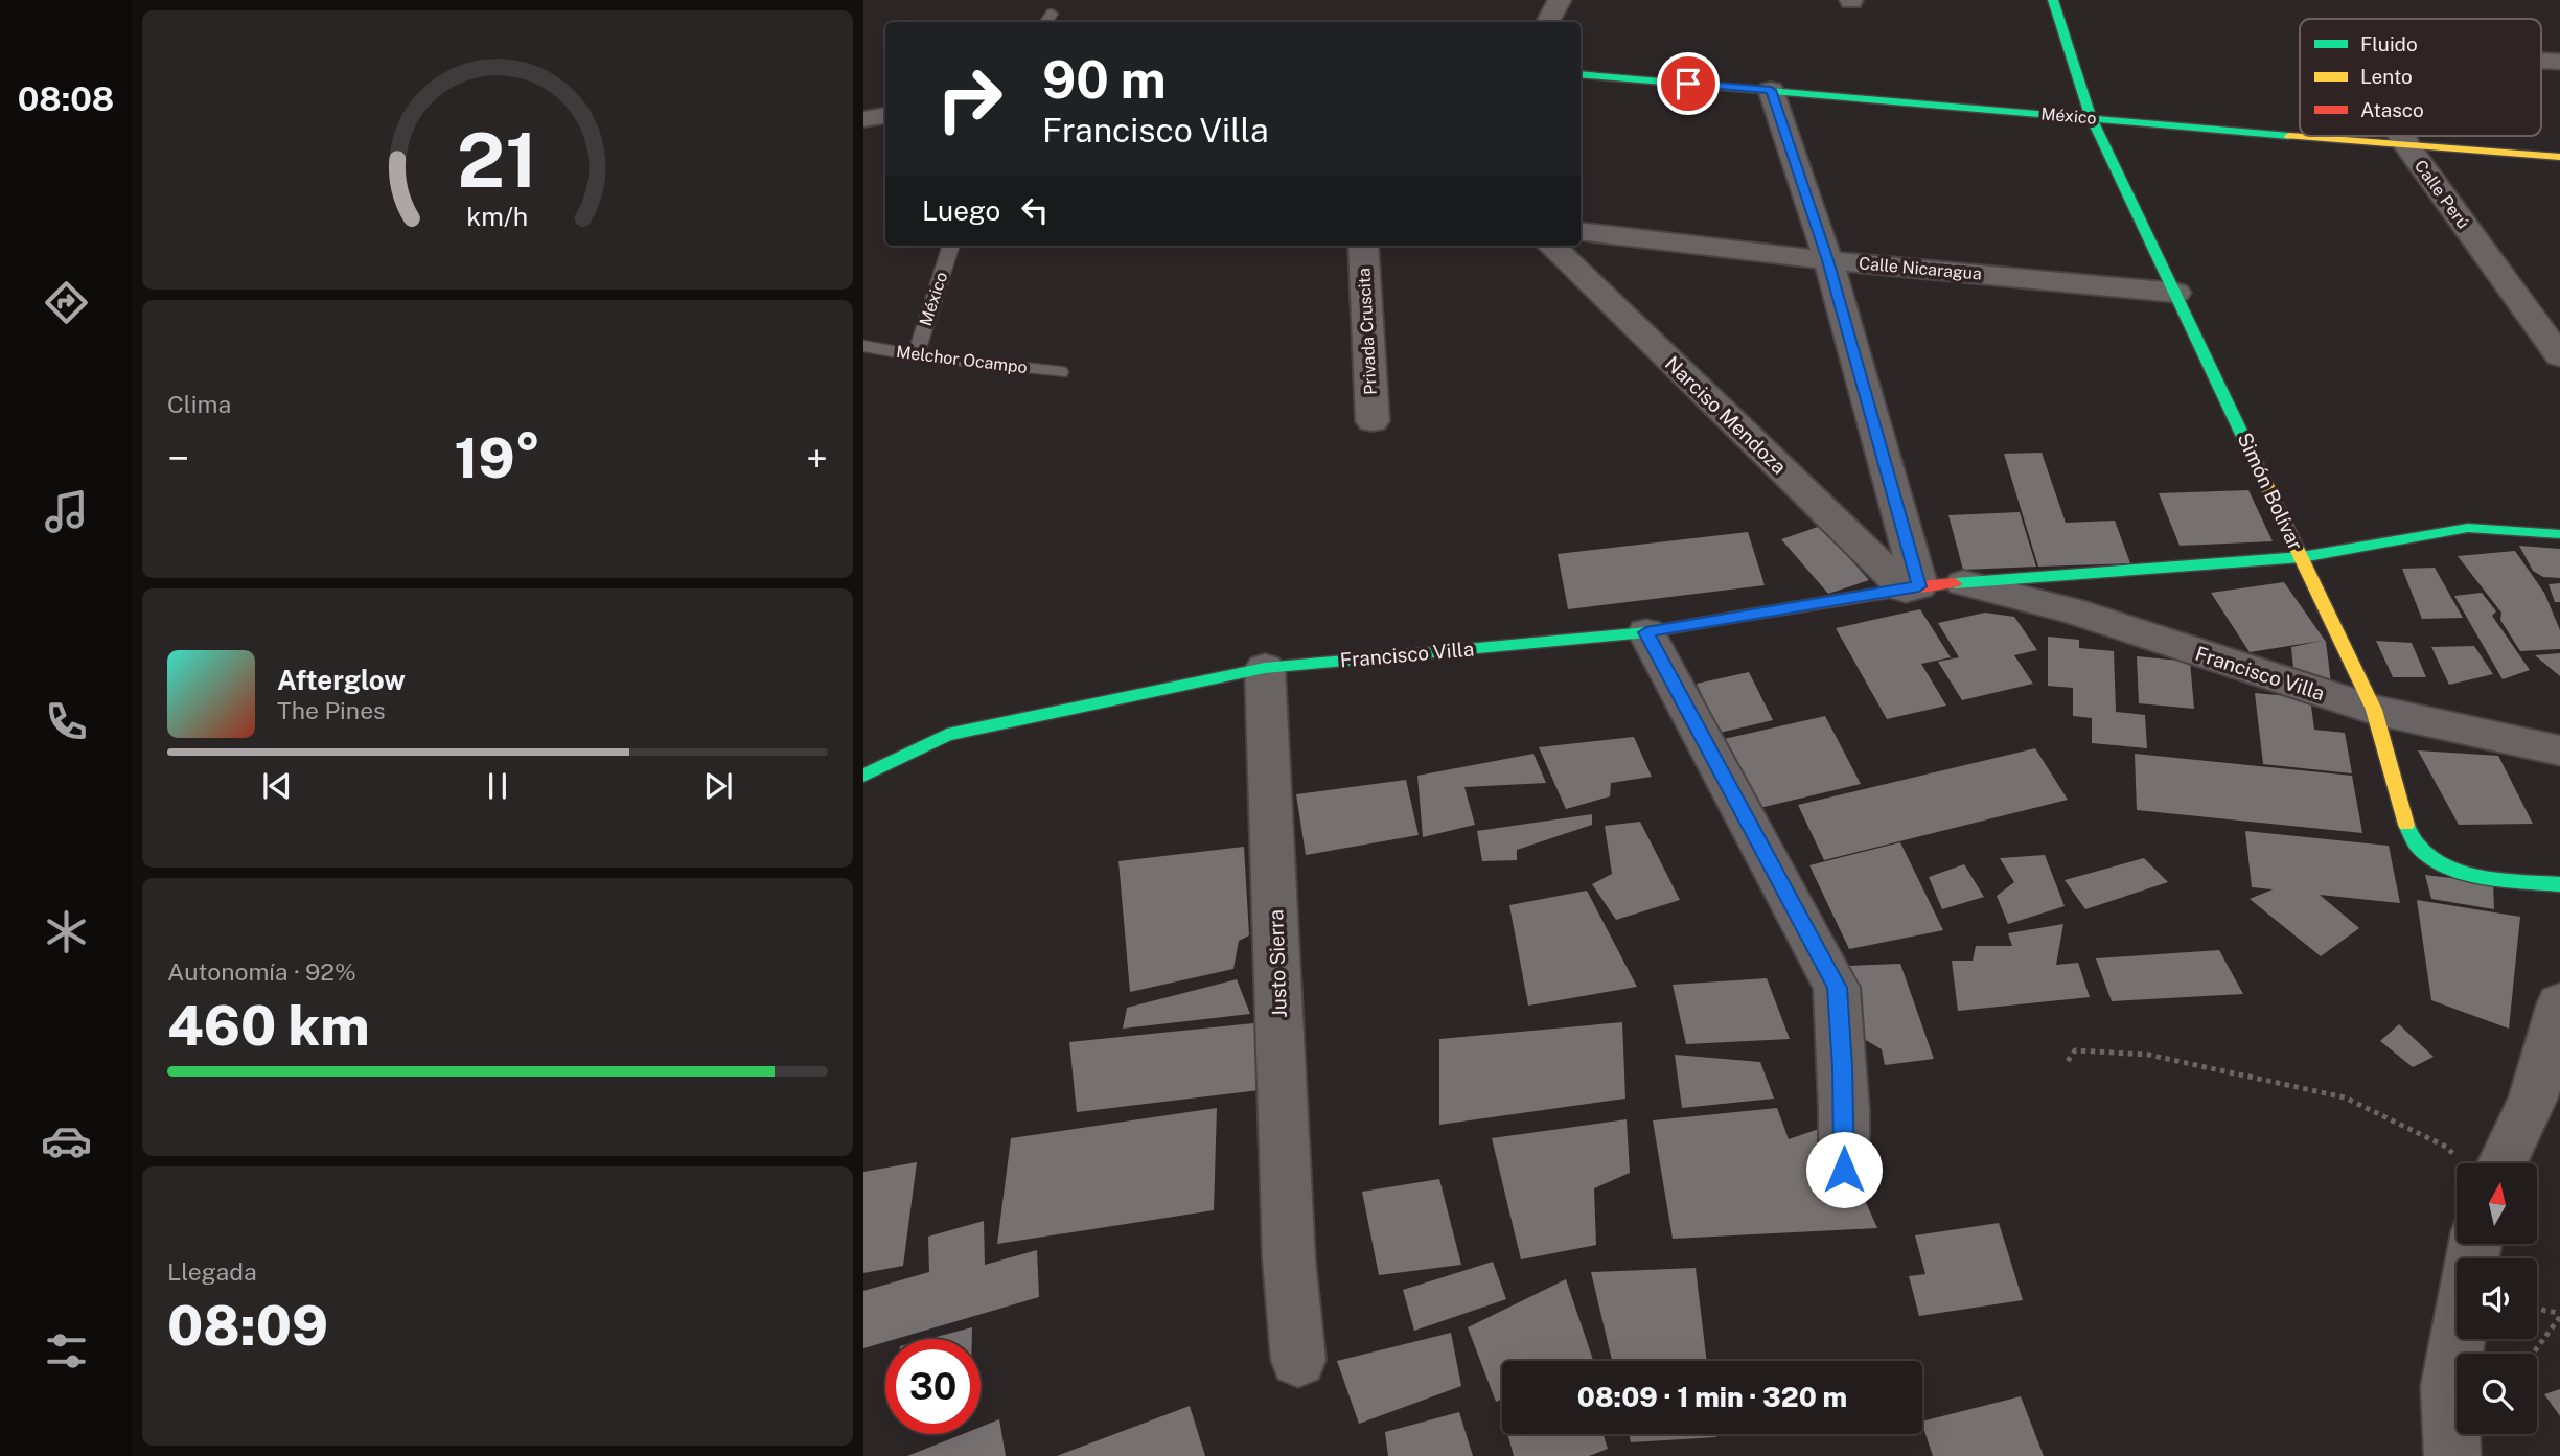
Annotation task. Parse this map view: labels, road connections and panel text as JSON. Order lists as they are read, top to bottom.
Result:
{
  "streets": {
    "street": [
      "México",
      "Calle Perú",
      "Calle Nicaragua",
      "Privada Cruscita",
      "Narciso Mendoza",
      "Simón Bolívar",
      "Francisco Villa",
      "Justo Sierra"
    ],
    "lane": ["Melchor Ocampo"]
  },
  "crossings": [
    ["México", "Calle Perú"],
    ["México", "Melchor Ocampo"],
    ["México", "Simón Bolívar"],
    ["Calle Nicaragua", "Simón Bolívar"],
    ["Narciso Mendoza", "Francisco Villa"],
    ["Simón Bolívar", "Francisco Villa"],
    ["Francisco Villa", "Justo Sierra"]
  ],
  "legend": ["Fluido", "Lento", "Atasco"],
  "north": "top",
  "page": {
    "tabs": "08:08",
    "turn": ["90 m", "Francisco Villa"],
    "then": "Luego",
    "tile": [
      "Clima",
      ["Autonomía · 92%", "460 km"],
      ["Llegada", "08:09"]
    ],
    "heat": ["−", "19°", "+"],
    "song": ["Afterglow", "The Pines"],
    "limit": "30",
    "trip": "08:09 · 1 min · 320 m",
    "gauge": ["21", "km/h"]
  }
}
